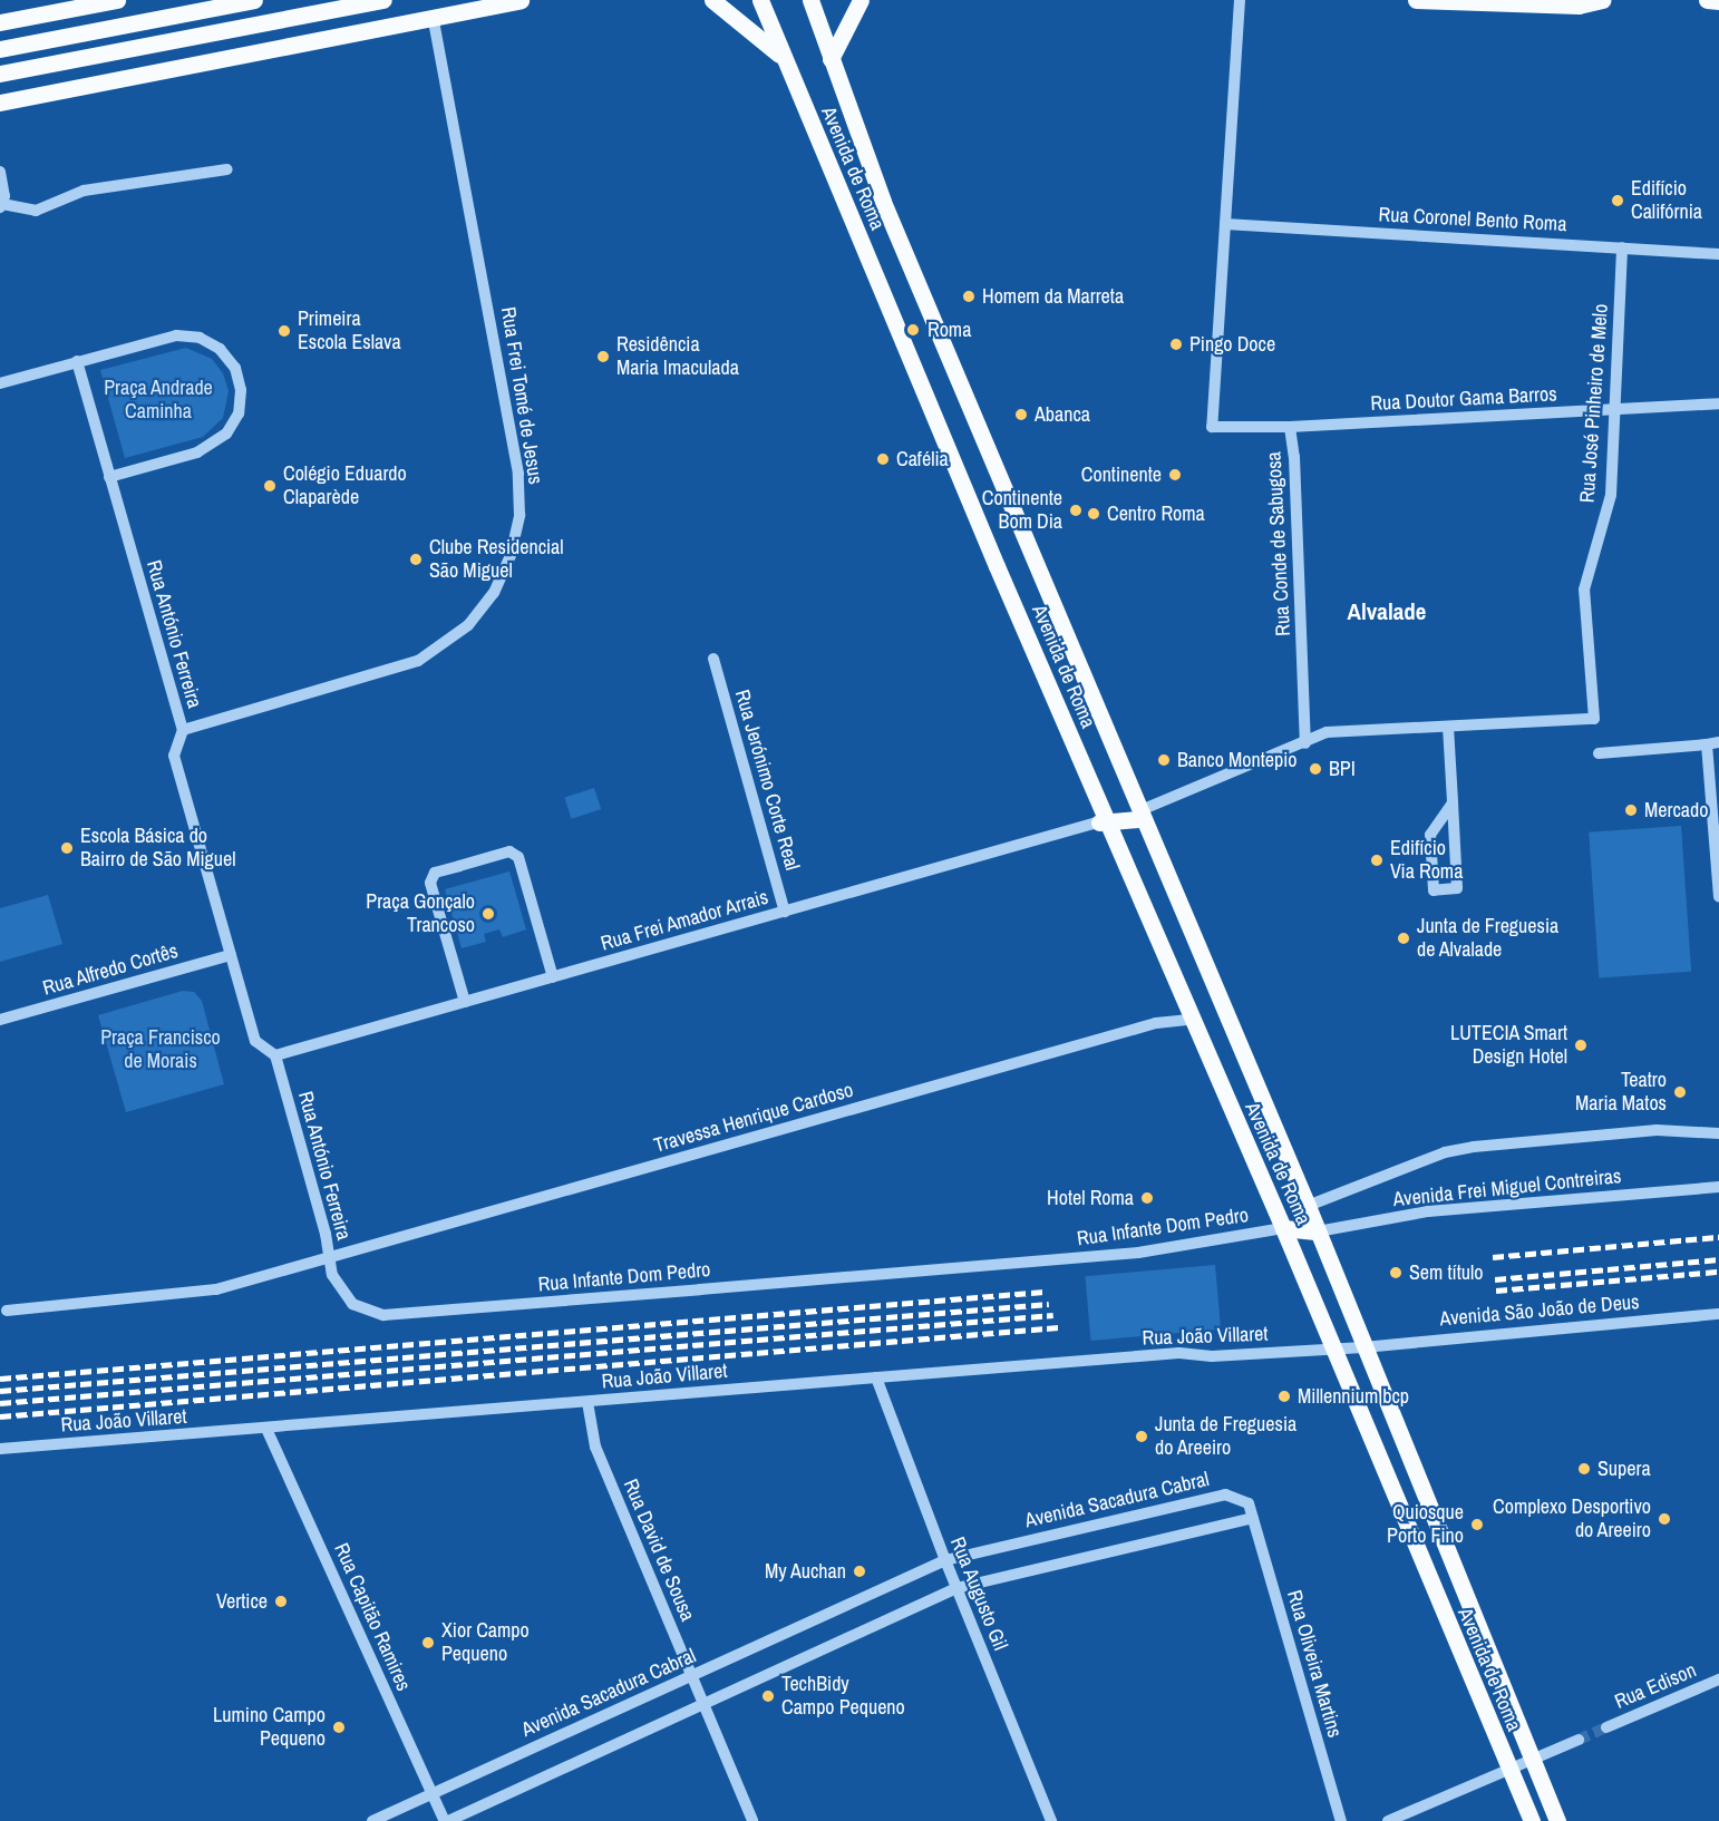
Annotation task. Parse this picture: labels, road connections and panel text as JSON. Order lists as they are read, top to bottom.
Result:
{
  "streets": {
    "main road": ["Avenida de Roma"],
    "street": [
      "Rua Coronel Bento Roma",
      "Rua Frei Tomé de Jesus",
      "Rua Doutor Gama Barros",
      "Rua José Pinheiro de Melo",
      "Rua Conde de Sabugosa",
      "Rua António Ferreira",
      "Rua Jerónimo Corte Real",
      "Rua Frei Amador Arrais",
      "Rua Alfredo Cortês",
      "Travessa Henrique Cardoso",
      "Avenida Frei Miguel Contreiras",
      "Rua Infante Dom Pedro",
      "Avenida São João de Deus",
      "Rua João Villaret",
      "Avenida Sacadura Cabral",
      "Rua David de Sousa",
      "Rua Augusto Gil",
      "Rua Capitão Ramires",
      "Rua Oliveira Martins",
      "Rua Edison"
    ]
  },
  "crossings": [
    ["Avenida de Roma", "Rua Frei Amador Arrais"],
    ["Avenida de Roma", "Travessa Henrique Cardoso"],
    ["Avenida de Roma", "Avenida Frei Miguel Contreiras"],
    ["Avenida de Roma", "Rua Infante Dom Pedro"],
    ["Avenida de Roma", "Avenida São João de Deus"],
    ["Avenida de Roma", "Rua João Villaret"],
    ["Rua Coronel Bento Roma", "Rua José Pinheiro de Melo"],
    ["Rua Coronel Bento Roma", "Rua Conde de Sabugosa"],
    ["Rua Frei Tomé de Jesus", "Rua António Ferreira"],
    ["Rua Doutor Gama Barros", "Rua José Pinheiro de Melo"],
    ["Rua Doutor Gama Barros", "Rua Conde de Sabugosa"],
    ["Rua António Ferreira", "Rua Frei Amador Arrais"],
    ["Rua António Ferreira", "Rua Alfredo Cortês"],
    ["Rua António Ferreira", "Travessa Henrique Cardoso"],
    ["Rua António Ferreira", "Rua Infante Dom Pedro"],
    ["Rua Jerónimo Corte Real", "Rua Frei Amador Arrais"],
    ["Travessa Henrique Cardoso", "Rua Infante Dom Pedro"],
    ["Rua João Villaret", "Rua David de Sousa"],
    ["Rua João Villaret", "Rua Augusto Gil"],
    ["Rua João Villaret", "Rua Capitão Ramires"],
    ["Avenida Sacadura Cabral", "Rua David de Sousa"],
    ["Avenida Sacadura Cabral", "Rua Augusto Gil"],
    ["Avenida Sacadura Cabral", "Rua Capitão Ramires"],
    ["Avenida Sacadura Cabral", "Rua Oliveira Martins"]
  ],
  "districts": ["Alvalade"],
  "parks": ["Praça Andrade Caminha", "Praça Francisco de Morais"],
  "places": [
    "Edifício Califórnia",
    "Homem da Marreta",
    "Roma",
    "Primeira Escola Eslava",
    "Pingo Doce",
    "Residência Maria Imaculada",
    "Abanca",
    "Cafélia",
    "Continente",
    "Colégio Eduardo Claparède",
    "Continente Bom Dia",
    "Centro Roma",
    "Clube Residencial São Miguel",
    "Banco Montepio",
    "BPI",
    "Mercado",
    "Escola Básica do Bairro de São Miguel",
    "Edifício Via Roma",
    "Praça Gonçalo Trancoso",
    "Junta de Freguesia de Alvalade",
    "LUTECIA Smart Design Hotel",
    "Teatro Maria Matos",
    "Hotel Roma",
    "Sem título",
    "Millennium bcp",
    "Junta de Freguesia do Areeiro",
    "Supera",
    "Complexo Desportivo do Areeiro",
    "Quiosque Porto Fino",
    "My Auchan",
    "Vertice",
    "Xior Campo Pequeno",
    "TechBidy Campo Pequeno",
    "Lumino Campo Pequeno"
  ]
}
